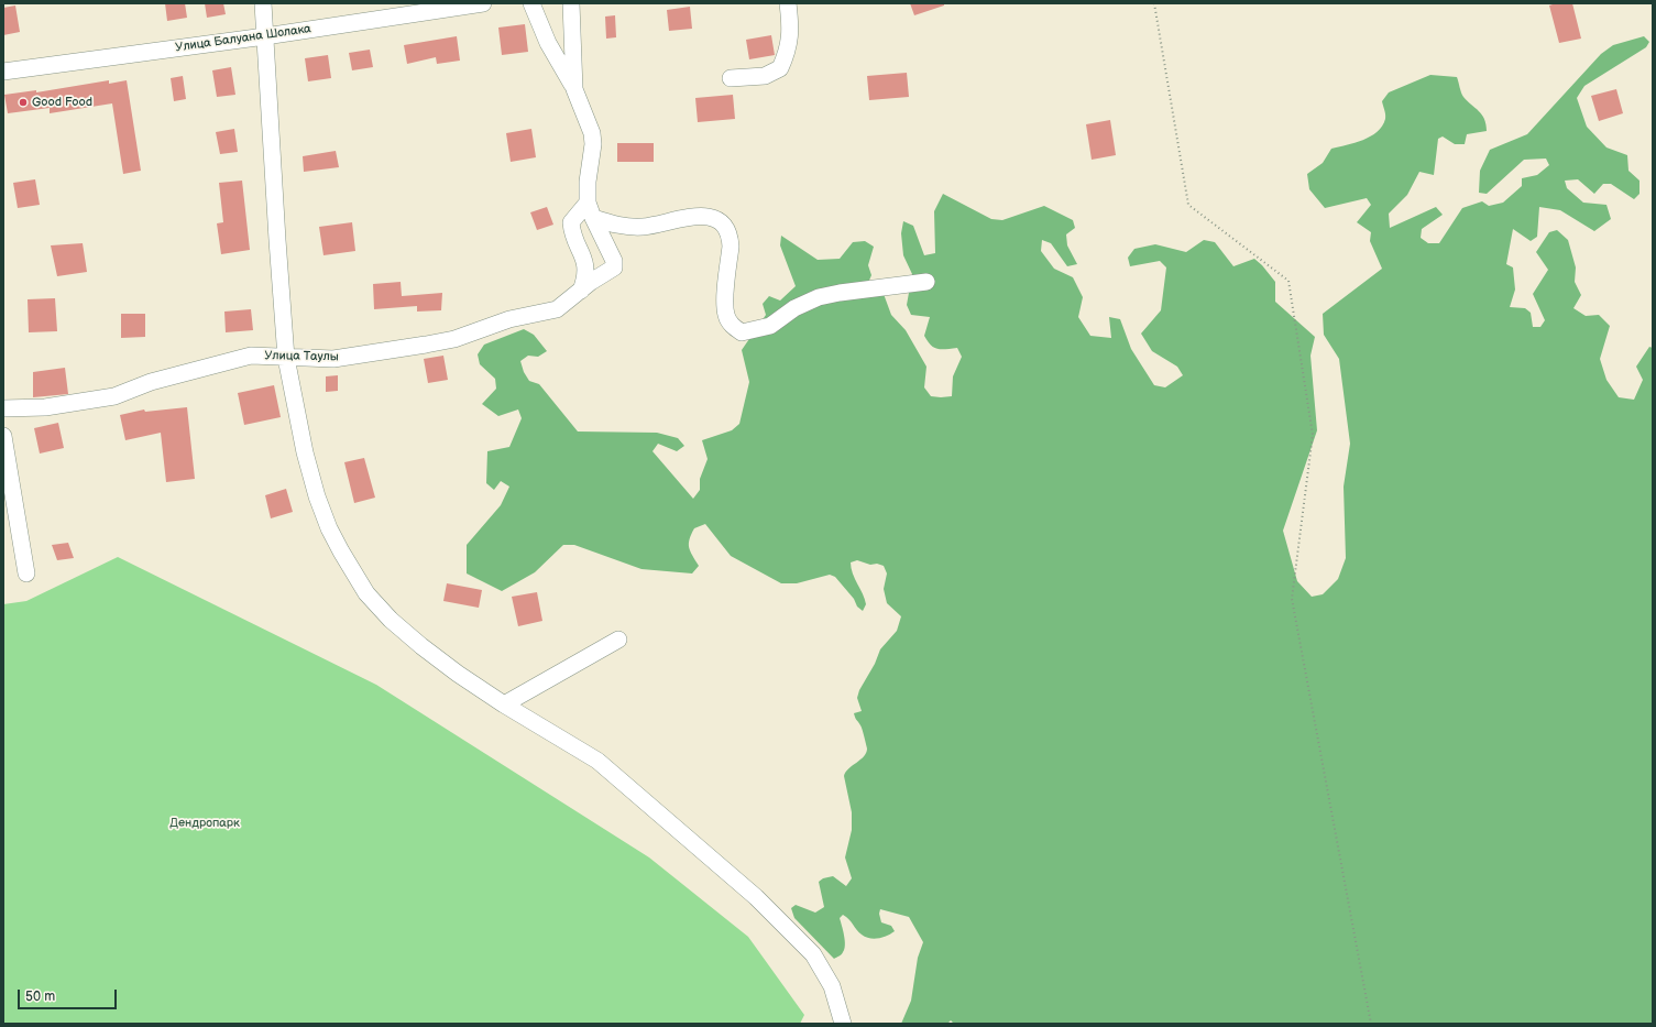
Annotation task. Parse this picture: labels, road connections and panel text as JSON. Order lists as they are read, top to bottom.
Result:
{
  "streets": {
    "street": ["Улица Балуана Шолака", "Улица Таулы"]
  },
  "parks": ["Дендропарк"],
  "places": ["Good Food"],
  "scale_bar": "50 m"
}
